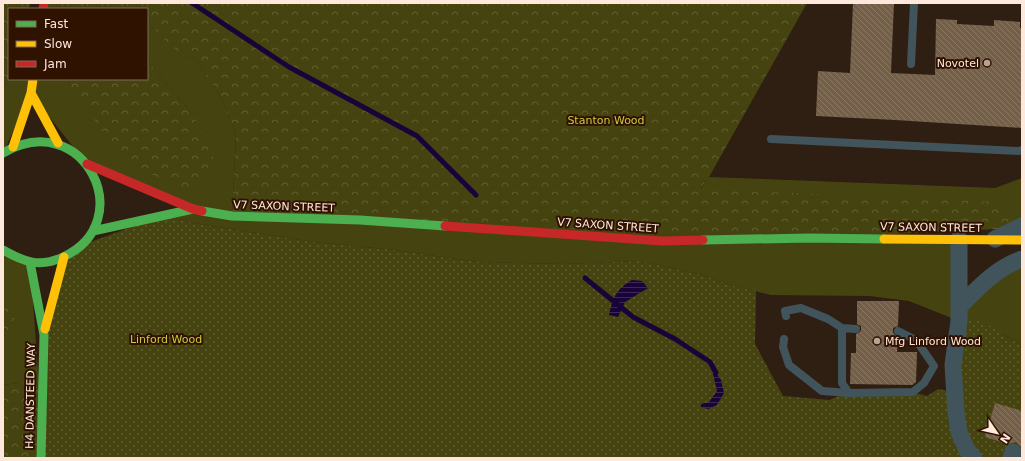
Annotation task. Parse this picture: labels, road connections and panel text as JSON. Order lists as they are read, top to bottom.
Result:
{
  "streets": {
    "street": ["V7 SAXON STREET", "H4 DANSTEED WAY"]
  },
  "parks": ["Stanton Wood", "Linford Wood"],
  "places": ["Novotel", "Mfg Linford Wood"],
  "legend": ["Fast", "Slow", "Jam"],
  "north": "bottom right"
}
